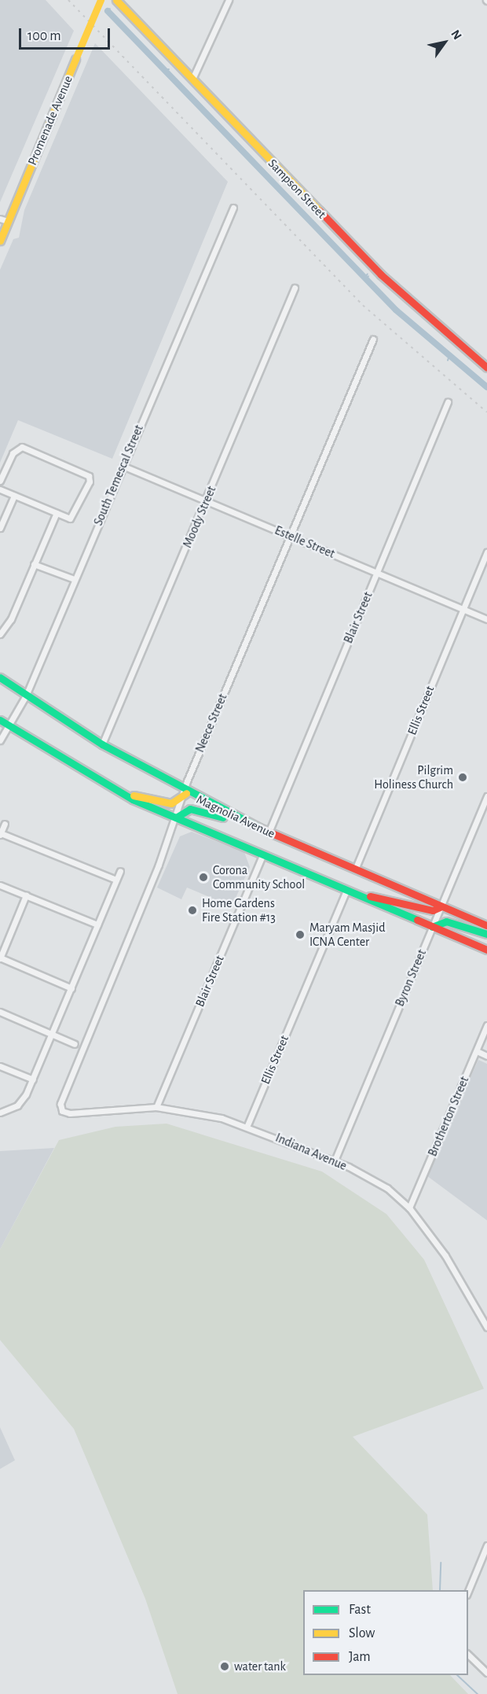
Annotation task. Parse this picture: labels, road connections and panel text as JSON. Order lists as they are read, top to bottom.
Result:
{
  "streets": {
    "main road": ["Promenade Avenue", "Sampson Street", "Magnolia Avenue"],
    "street": [
      "South Temescal Street",
      "Moody Street",
      "Estelle Street",
      "Blair Street",
      "Ellis Street",
      "Neece Street",
      "Byron Street",
      "Brotherton Street",
      "Indiana Avenue"
    ]
  },
  "crossings": [
    ["South Temescal Street", "Estelle Street"],
    ["South Temescal Street", "Magnolia Avenue"],
    ["Moody Street", "Estelle Street"],
    ["Moody Street", "Magnolia Avenue"],
    ["Estelle Street", "Blair Street"],
    ["Estelle Street", "Ellis Street"],
    ["Estelle Street", "Neece Street"],
    ["Blair Street", "Magnolia Avenue"],
    ["Blair Street", "Indiana Avenue"],
    ["Ellis Street", "Magnolia Avenue"],
    ["Ellis Street", "Indiana Avenue"],
    ["Neece Street", "Magnolia Avenue"],
    ["Neece Street", "Indiana Avenue"],
    ["Magnolia Avenue", "Byron Street"],
    ["Byron Street", "Indiana Avenue"],
    ["Brotherton Street", "Indiana Avenue"]
  ],
  "places": [
    "Pilgrim Holiness Church",
    "Corona Community School",
    "Home Gardens Fire Station #13",
    "Maryam Masjid ICNA Center",
    "water tank"
  ],
  "legend": ["Fast", "Slow", "Jam"],
  "scale_bar": "100 m",
  "north": "top right"
}
